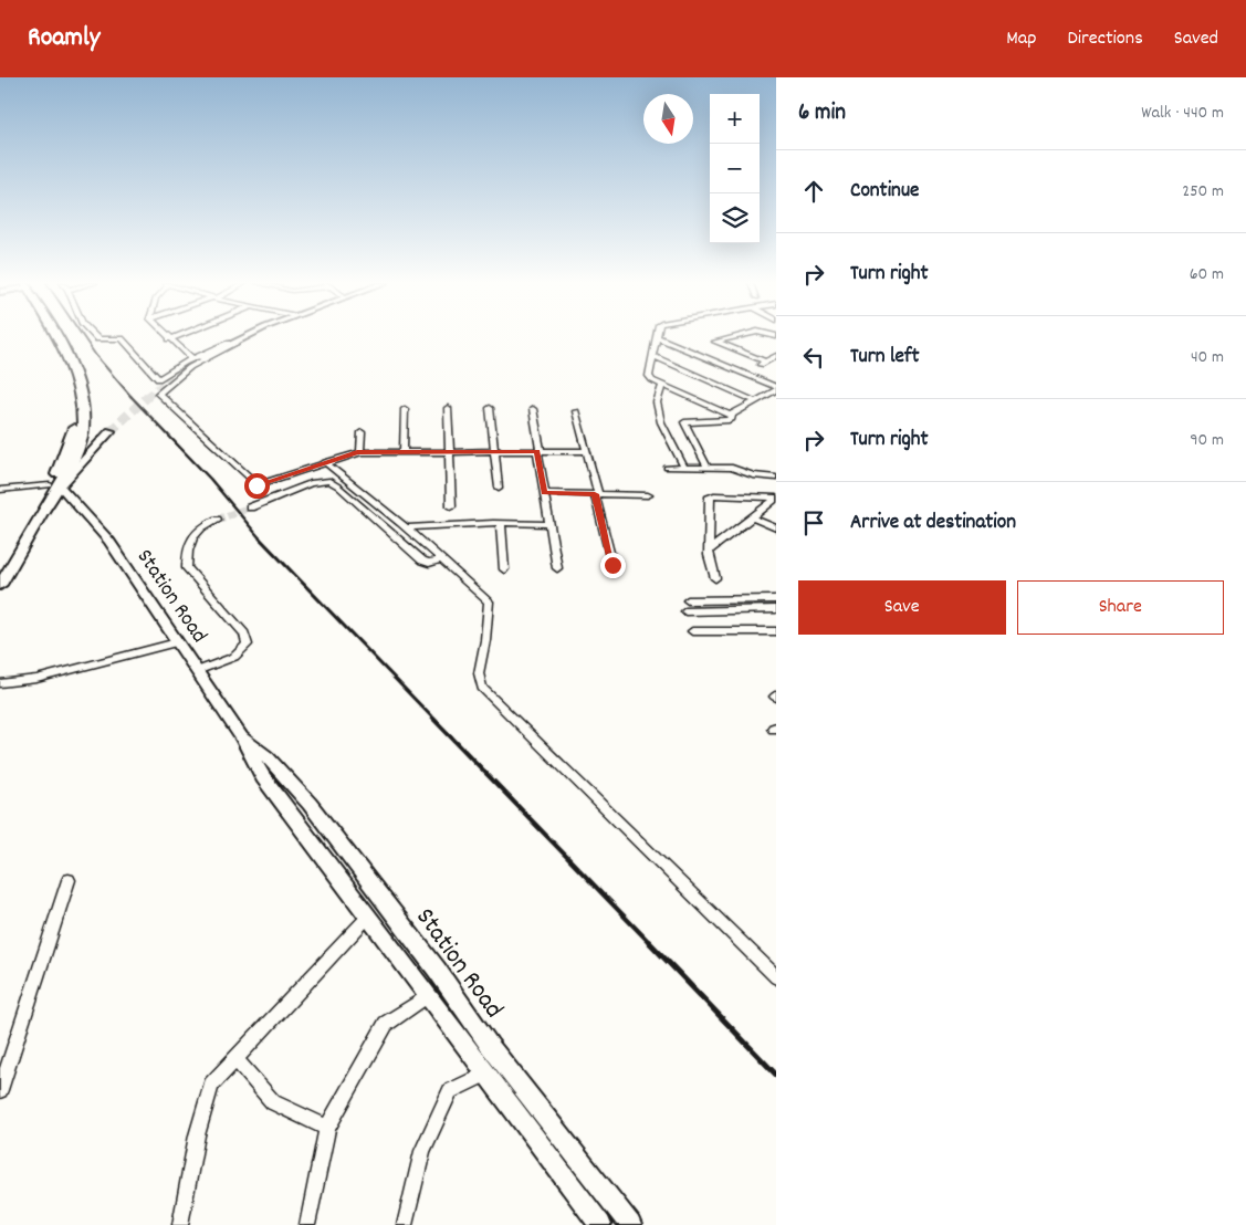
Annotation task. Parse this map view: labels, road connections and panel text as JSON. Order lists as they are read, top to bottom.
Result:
{
  "streets": {
    "main road": ["Station Road"]
  },
  "north": "bottom",
  "page": {
    "header": "Roamly",
    "nav": ["Map", "Directions", "Saved"],
    "heading": ["6 min", "Walk · 440 m"],
    "map_buttons": ["+", "−"],
    "list": [
      ["Continue", "250 m"],
      ["Turn right", "60 m"],
      ["Turn left", "40 m"],
      ["Turn right", "90 m"],
      "Arrive at destination"
    ],
    "buttons": ["Save", "Share"]
  }
}
